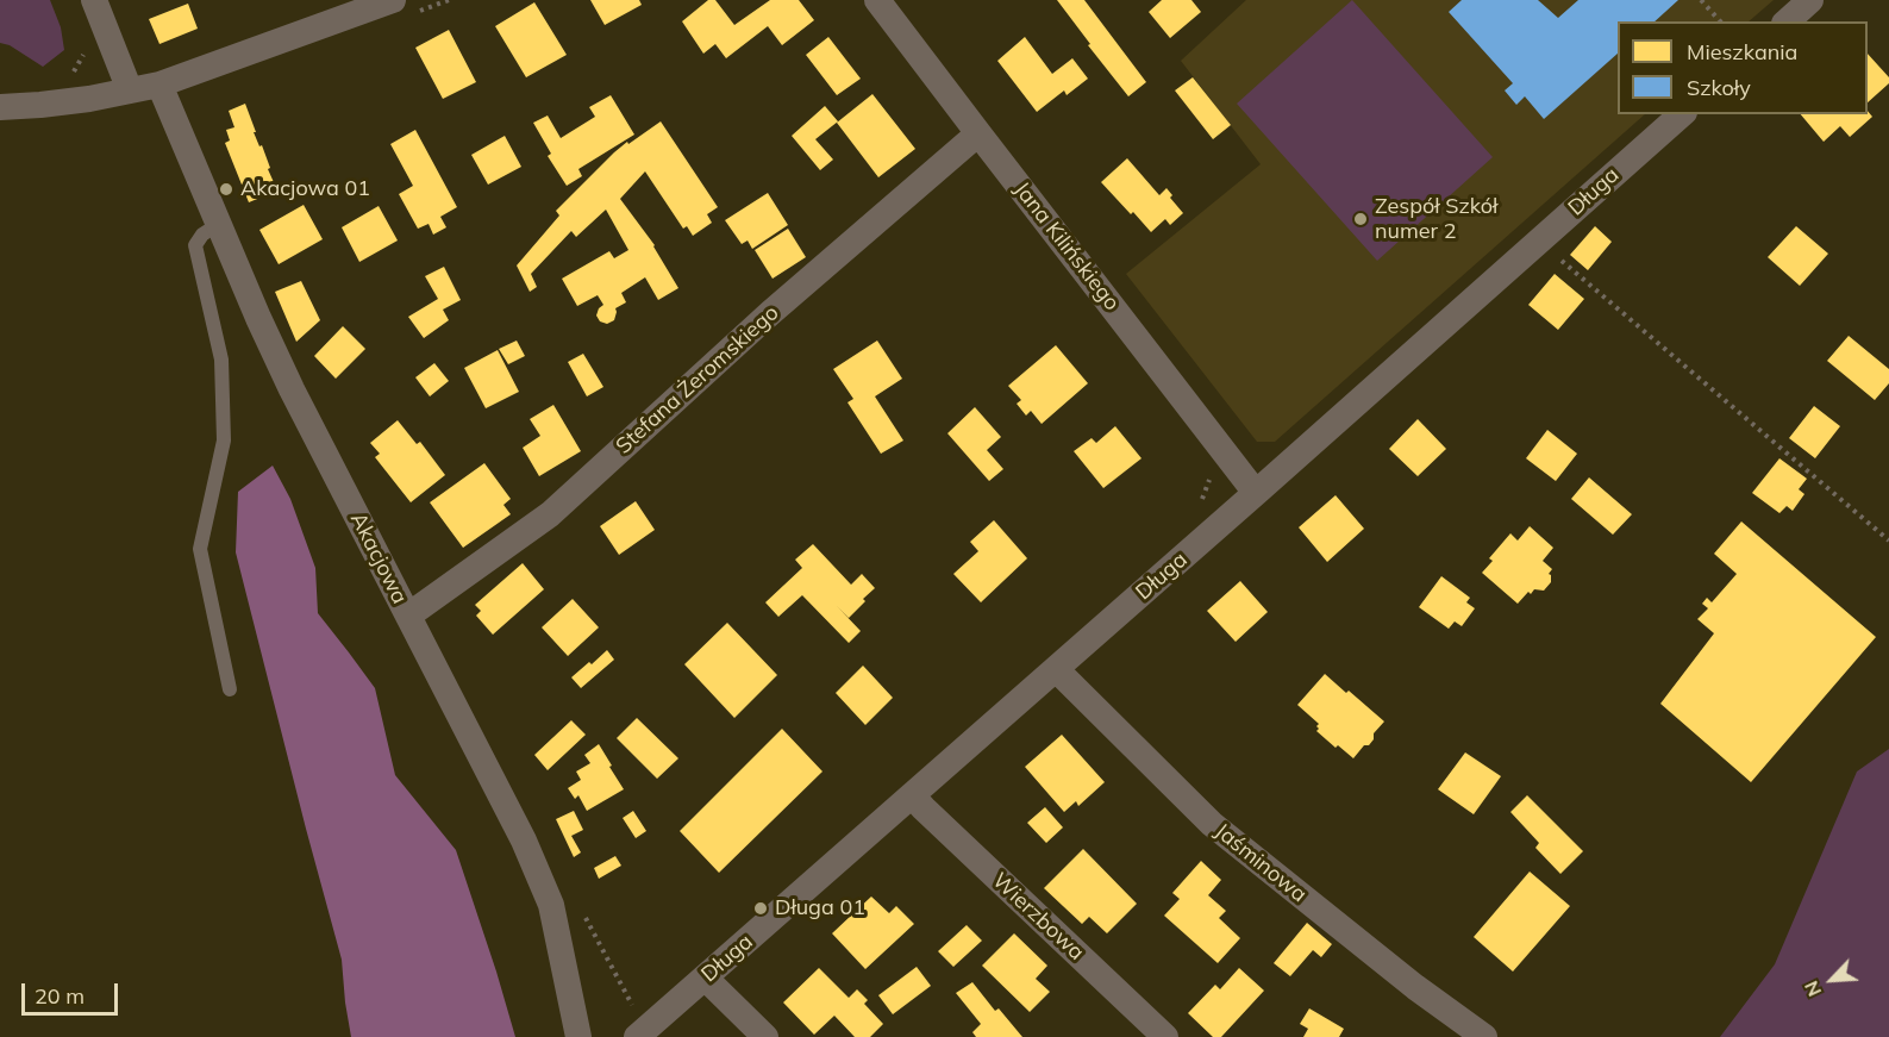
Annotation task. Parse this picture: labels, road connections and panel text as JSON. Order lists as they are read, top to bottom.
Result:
{
  "streets": {
    "street": [
      "Długa",
      "Jana Kilińskiego",
      "Stefana Żeromskiego",
      "Akacjowa",
      "Jaśminowa",
      "Wierzbowa"
    ]
  },
  "crossings": [
    ["Długa", "Jana Kilińskiego"],
    ["Długa", "Jaśminowa"],
    ["Długa", "Wierzbowa"],
    ["Jana Kilińskiego", "Stefana Żeromskiego"],
    ["Stefana Żeromskiego", "Akacjowa"]
  ],
  "places": ["Akacjowa 01", "Zespół Szkół numer 2", "Długa 01"],
  "legend": ["Mieszkania", "Szkoły"],
  "scale_bar": "20 m",
  "north": "bottom left"
}
